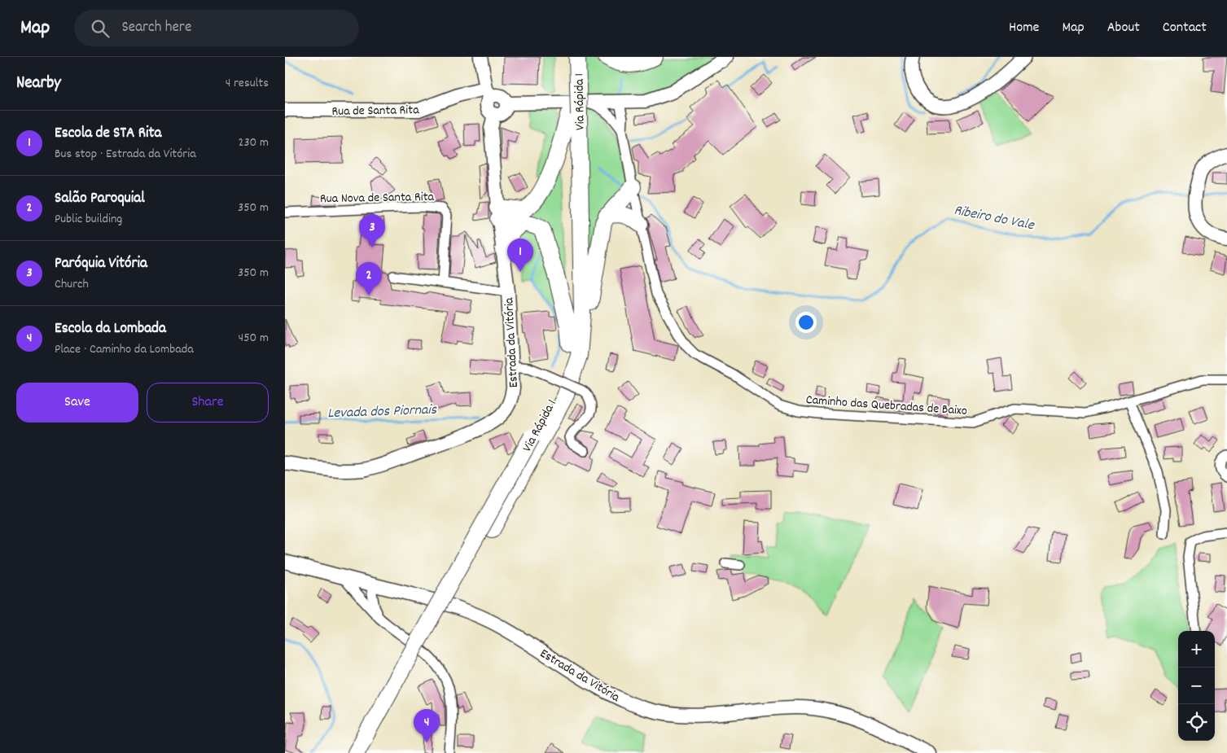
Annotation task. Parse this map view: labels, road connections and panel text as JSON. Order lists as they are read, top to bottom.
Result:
{
  "streets": {
    "highway": ["Via Rápida 1"],
    "main road": ["Rua de Santa Rita", "Estrada da Vitória"],
    "street": ["Rua Nova de Santa Rita", "Caminho das Quebradas de Baixo"]
  },
  "crossings": [
    ["Rua de Santa Rita", "Estrada da Vitória"]
  ],
  "water": ["Ribeiro do Vale", "Levada dos Piornais"],
  "page": {
    "header": "Map",
    "search": "Search here",
    "nav": [
      "Home",
      "Map",
      "About",
      "Contact"
    ],
    "heading": ["Nearby", "4 results"],
    "list": [
      {
        "mark": "1",
        "name": "Escola de STA Rita",
        "note": "Bus stop · Estrada da Vitória",
        "value": "230 m"
      },
      {
        "mark": "2",
        "name": "Salão Paroquial",
        "note": "Public building",
        "value": "350 m"
      },
      {
        "mark": "3",
        "name": "Paróquia Vitória",
        "note": "Church",
        "value": "350 m"
      },
      {
        "mark": "4",
        "name": "Escola da Lombada",
        "note": "Place · Caminho da Lombada",
        "value": "450 m"
      }
    ],
    "pins": [
      "3",
      "1",
      "2",
      "4"
    ],
    "buttons": ["Save", "Share"],
    "map_buttons": ["+", "−"]
  }
}
